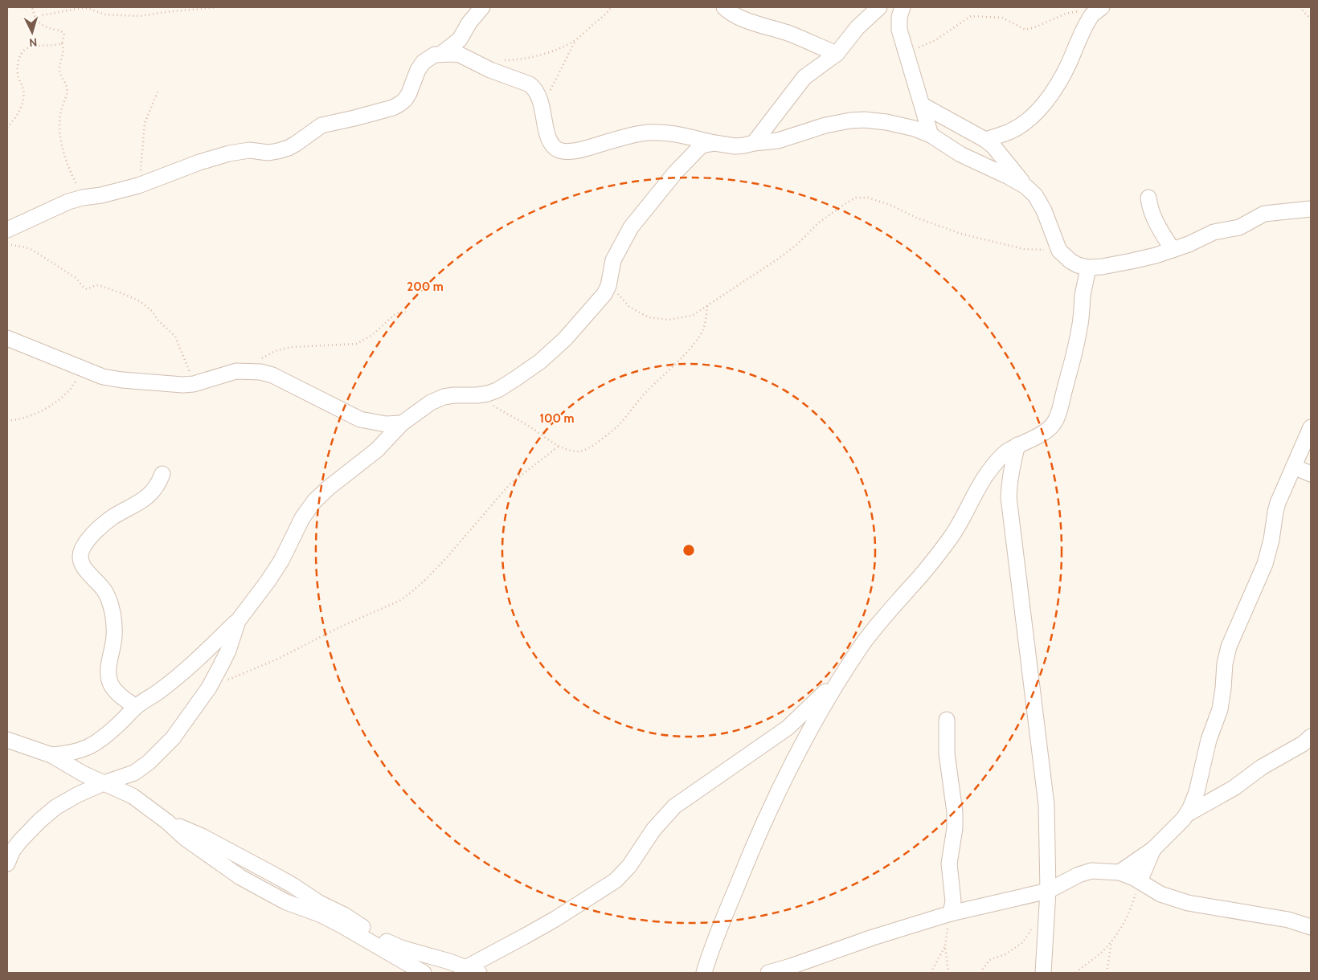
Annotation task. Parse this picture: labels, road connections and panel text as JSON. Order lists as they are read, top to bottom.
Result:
{
  "north": "bottom",
  "rings": ["200 m", "100 m"]
}
